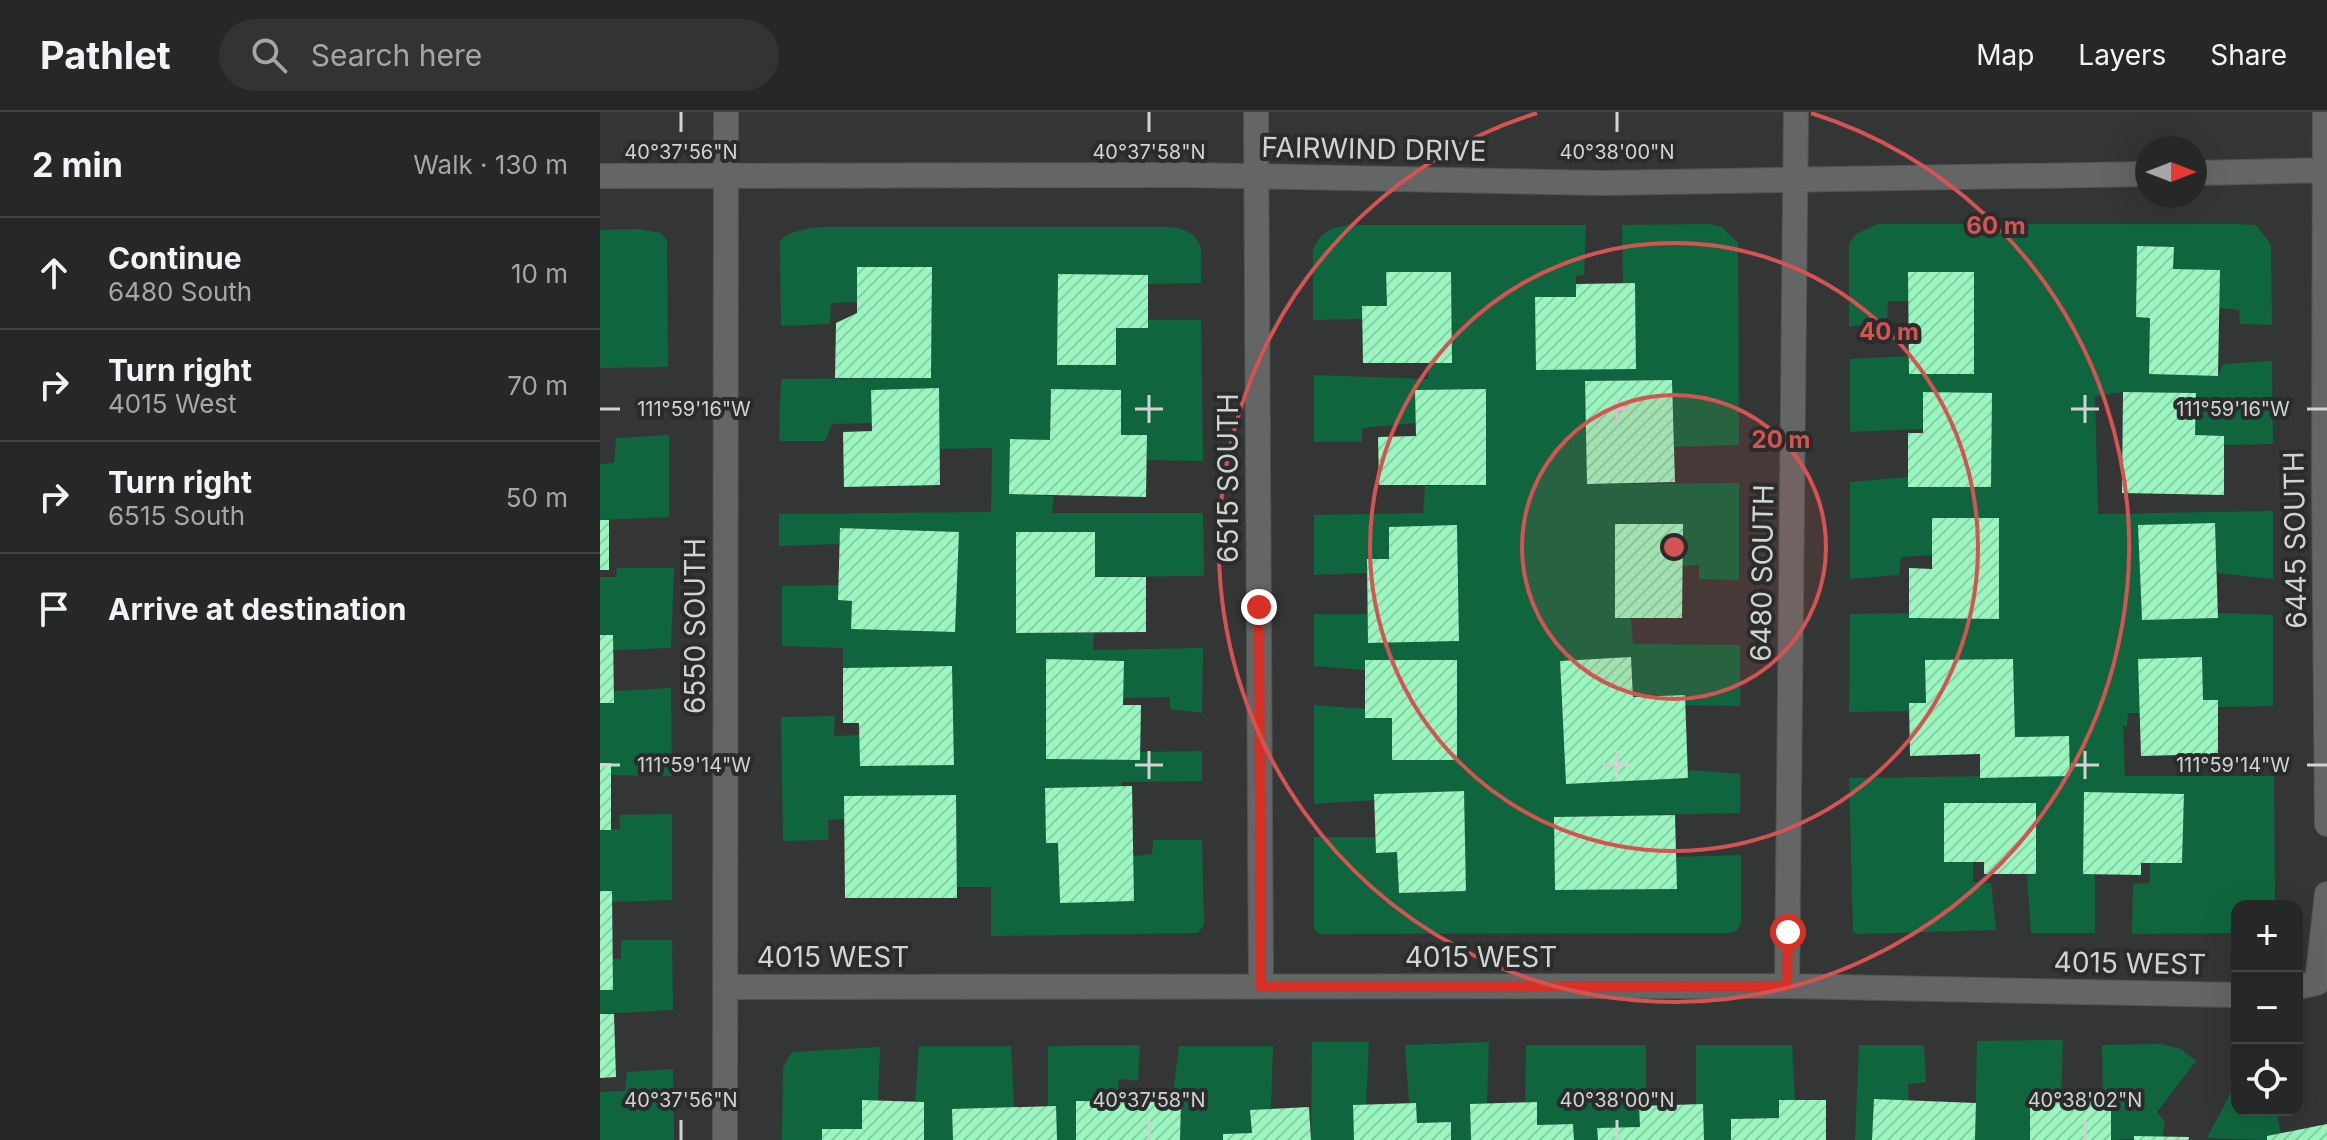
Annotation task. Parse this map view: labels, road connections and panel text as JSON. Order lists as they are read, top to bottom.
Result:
{
  "streets": {
    "street": [
      "FAIRWIND DRIVE",
      "6515 SOUTH",
      "6445 SOUTH",
      "6480 SOUTH",
      "6550 SOUTH",
      "4015 WEST"
    ]
  },
  "crossings": [
    ["FAIRWIND DRIVE", "6515 SOUTH"],
    ["FAIRWIND DRIVE", "6480 SOUTH"],
    ["FAIRWIND DRIVE", "6550 SOUTH"],
    ["6515 SOUTH", "4015 WEST"],
    ["6480 SOUTH", "4015 WEST"],
    ["6550 SOUTH", "4015 WEST"]
  ],
  "north": "right",
  "page": {
    "header": "Pathlet",
    "search": "Search here",
    "nav": ["Map", "Layers", "Share"],
    "heading": ["2 min", "Walk · 130 m"],
    "list": [
      ["Continue", "6480 South", "10 m"],
      ["Turn right", "4015 West", "70 m"],
      ["Turn right", "6515 South", "50 m"],
      "Arrive at destination"
    ],
    "map_buttons": ["+", "−"]
  },
  "coordinates": [
    "40°37'56\"N",
    "40°37'58\"N",
    "40°38'00\"N",
    "111°59'16\"W",
    "111°59'14\"W",
    "40°38'02\"N"
  ],
  "rings": ["60 m", "40 m", "20 m"]
}
